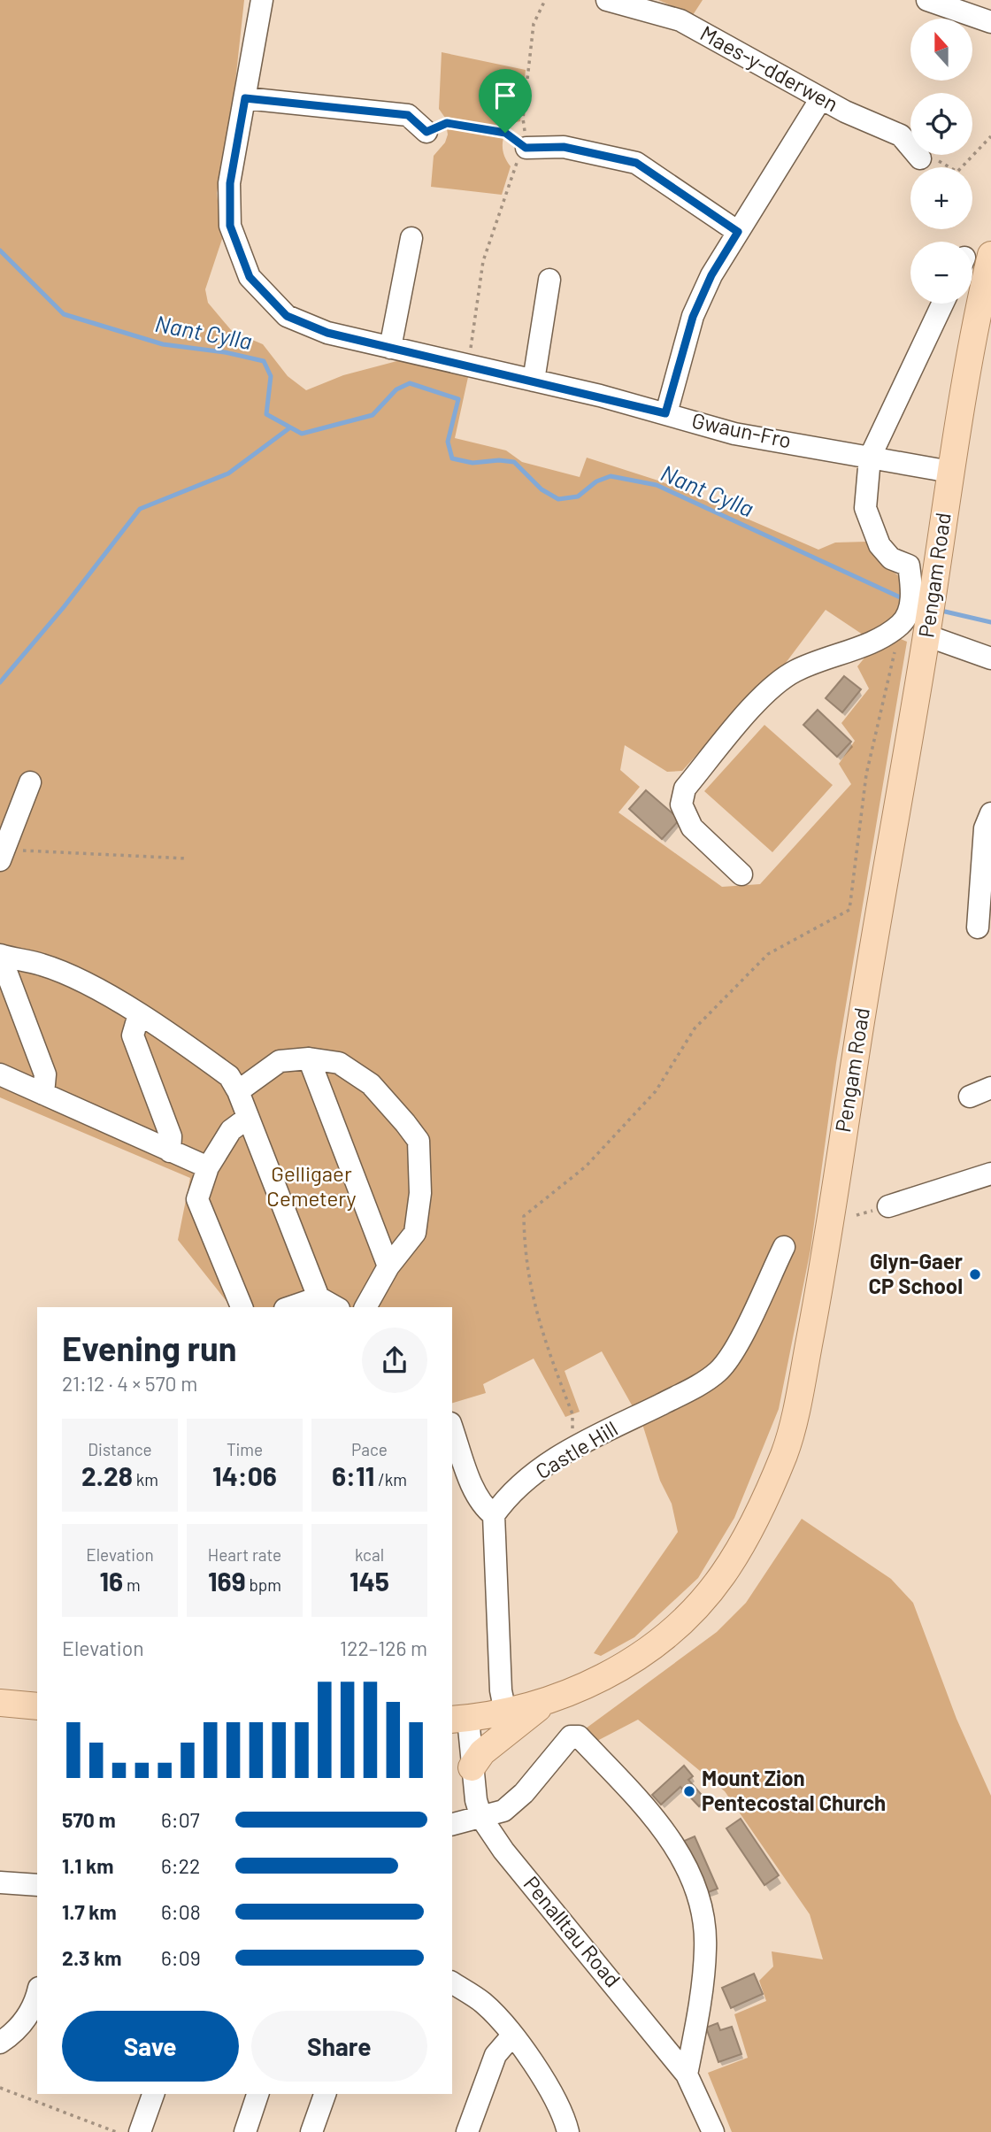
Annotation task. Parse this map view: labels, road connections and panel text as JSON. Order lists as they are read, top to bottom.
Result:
{
  "streets": {
    "main road": ["Pengam Road"],
    "street": [
      "Maes-y-dderwen",
      "Gwaun-Fro",
      "Castle Hill",
      "Penalltau Road"
    ]
  },
  "crossings": [
    ["Gwaun-Fro", "Pengam Road"],
    ["Pengam Road", "Penalltau Road"]
  ],
  "water": ["Nant Cylla"],
  "parks": ["Gelligaer Cemetery"],
  "places": ["Glyn-Gaer CP School", "Mount Zion Pentecostal Church"],
  "north": "top",
  "page": {
    "map_buttons": ["+", "−"],
    "heading": ["Evening run", "21:12 · 4 × 570 m"],
    "stats": [
      ["Distance", "2.28 km"],
      ["Time", "14:06"],
      ["Pace", "6:11 /km"],
      ["Elevation", "16 m"],
      ["Heart rate", "169 bpm"],
      ["kcal", "145"]
    ],
    "chart": ["Elevation", "122–126 m"],
    "list": [
      {
        "name": "570 m",
        "note": "6:07"
      },
      {
        "name": "1.1 km",
        "note": "6:22"
      },
      {
        "name": "1.7 km",
        "note": "6:08"
      },
      {
        "name": "2.3 km",
        "note": "6:09"
      }
    ],
    "buttons": ["Save", "Share"]
  }
}
